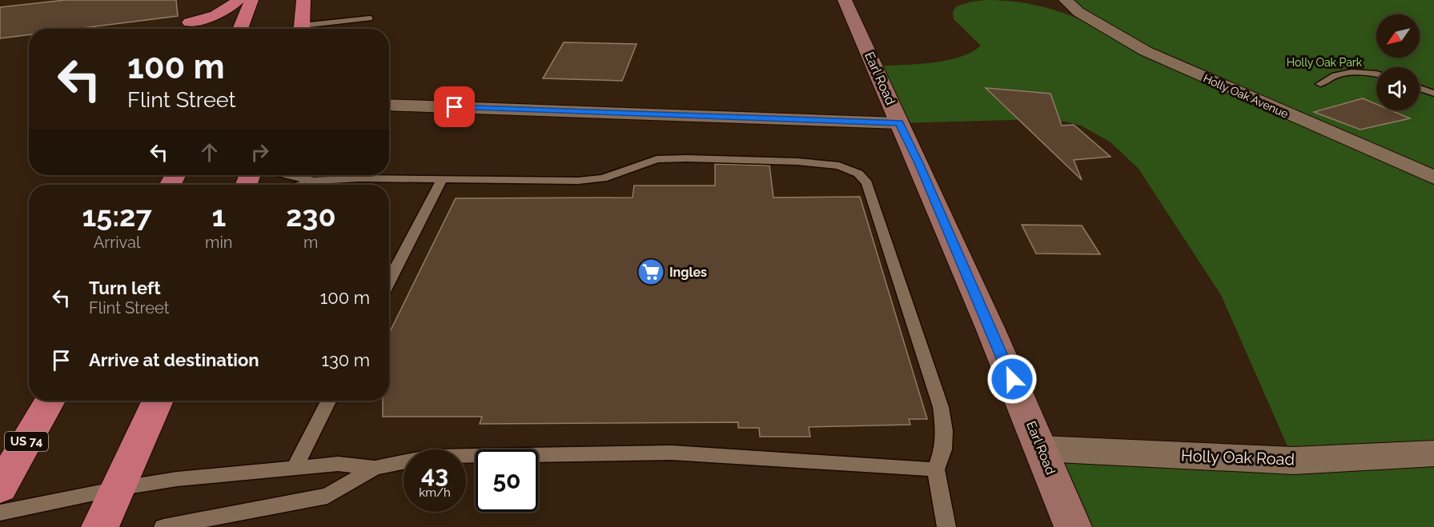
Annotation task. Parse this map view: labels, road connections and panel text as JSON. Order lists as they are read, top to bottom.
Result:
{
  "streets": {
    "highway": ["US 74"],
    "main road": ["Earl Road"],
    "street": ["Holly Oak Avenue", "Holly Oak Road"]
  },
  "crossings": [
    ["Earl Road", "Holly Oak Road"]
  ],
  "parks": ["Holly Oak Park"],
  "places": {
    "supermarket": ["Ingles"]
  },
  "north": "bottom left",
  "page": {
    "turn": ["100 m", "Flint Street"],
    "eta": [
      "15:27",
      "Arrival",
      "1",
      "min",
      "230",
      "m"
    ],
    "list": [
      {
        "name": "Turn left",
        "note": "Flint Street",
        "value": "100 m"
      },
      {
        "name": "Arrive at destination",
        "value": "130 m"
      }
    ],
    "speed": "43 km/h",
    "limit": "50"
  }
}
